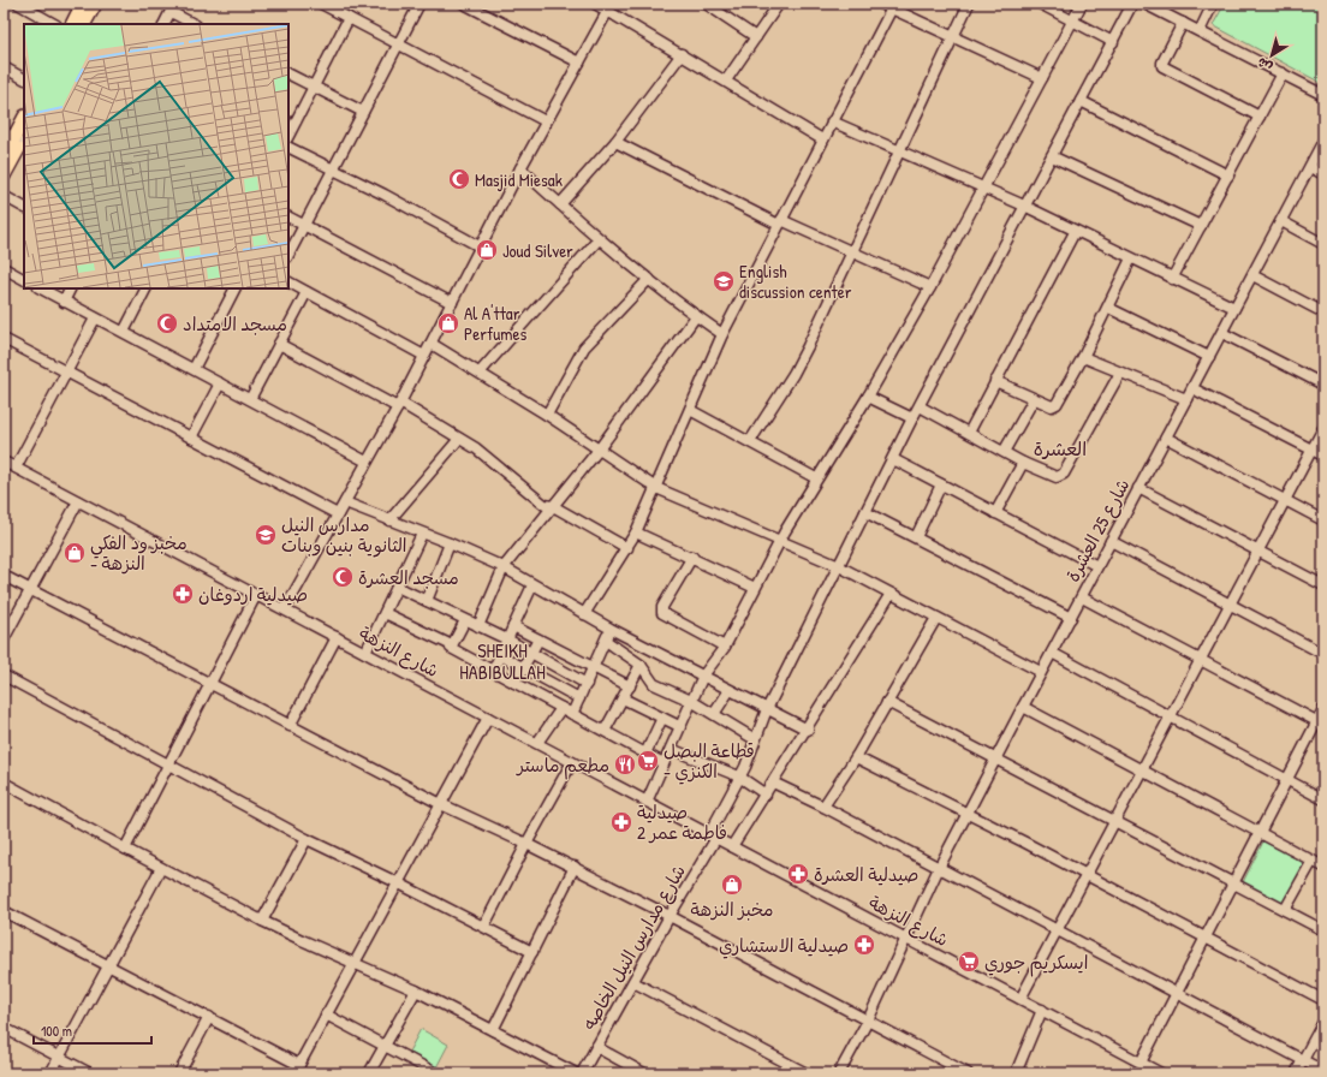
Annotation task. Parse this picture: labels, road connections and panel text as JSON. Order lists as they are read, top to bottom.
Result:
{
  "streets": {
    "street": ["شارع 25 العشرة", "شارع النزهة", "شارع مدارس النيل الخاصه"]
  },
  "crossings": [
    ["شارع 25 العشرة", "شارع النزهة"],
    ["شارع النزهة", "شارع مدارس النيل الخاصه"]
  ],
  "districts": ["العشرة", "SHEIKH HABIBULLAH"],
  "places": {
    "mosque": ["Masjid Miesak", "مسجد الامتداد", "مسجد العشرة"],
    "shop": [
      "Joud Silver",
      "Al A'ttar Perfumes",
      "مخبز ود الفكي - النزهة",
      "مخبز النزهة"
    ],
    "school or university": ["English discussion center", "مدارس النيل الثانوية بنين وبنات"],
    "pharmacy": [
      "صيدلية اردوغان",
      "صيدلية فاطمة عمر 2",
      "صيدلية العشرة",
      "صيدلية الاستشاري"
    ],
    "supermarket": ["قطاعة البصل - الكنزي", "ايسكريم جوري"],
    "restaurant": ["مطعم ماستر"]
  },
  "scale_bar": "100 m",
  "north": "bottom left"
}
